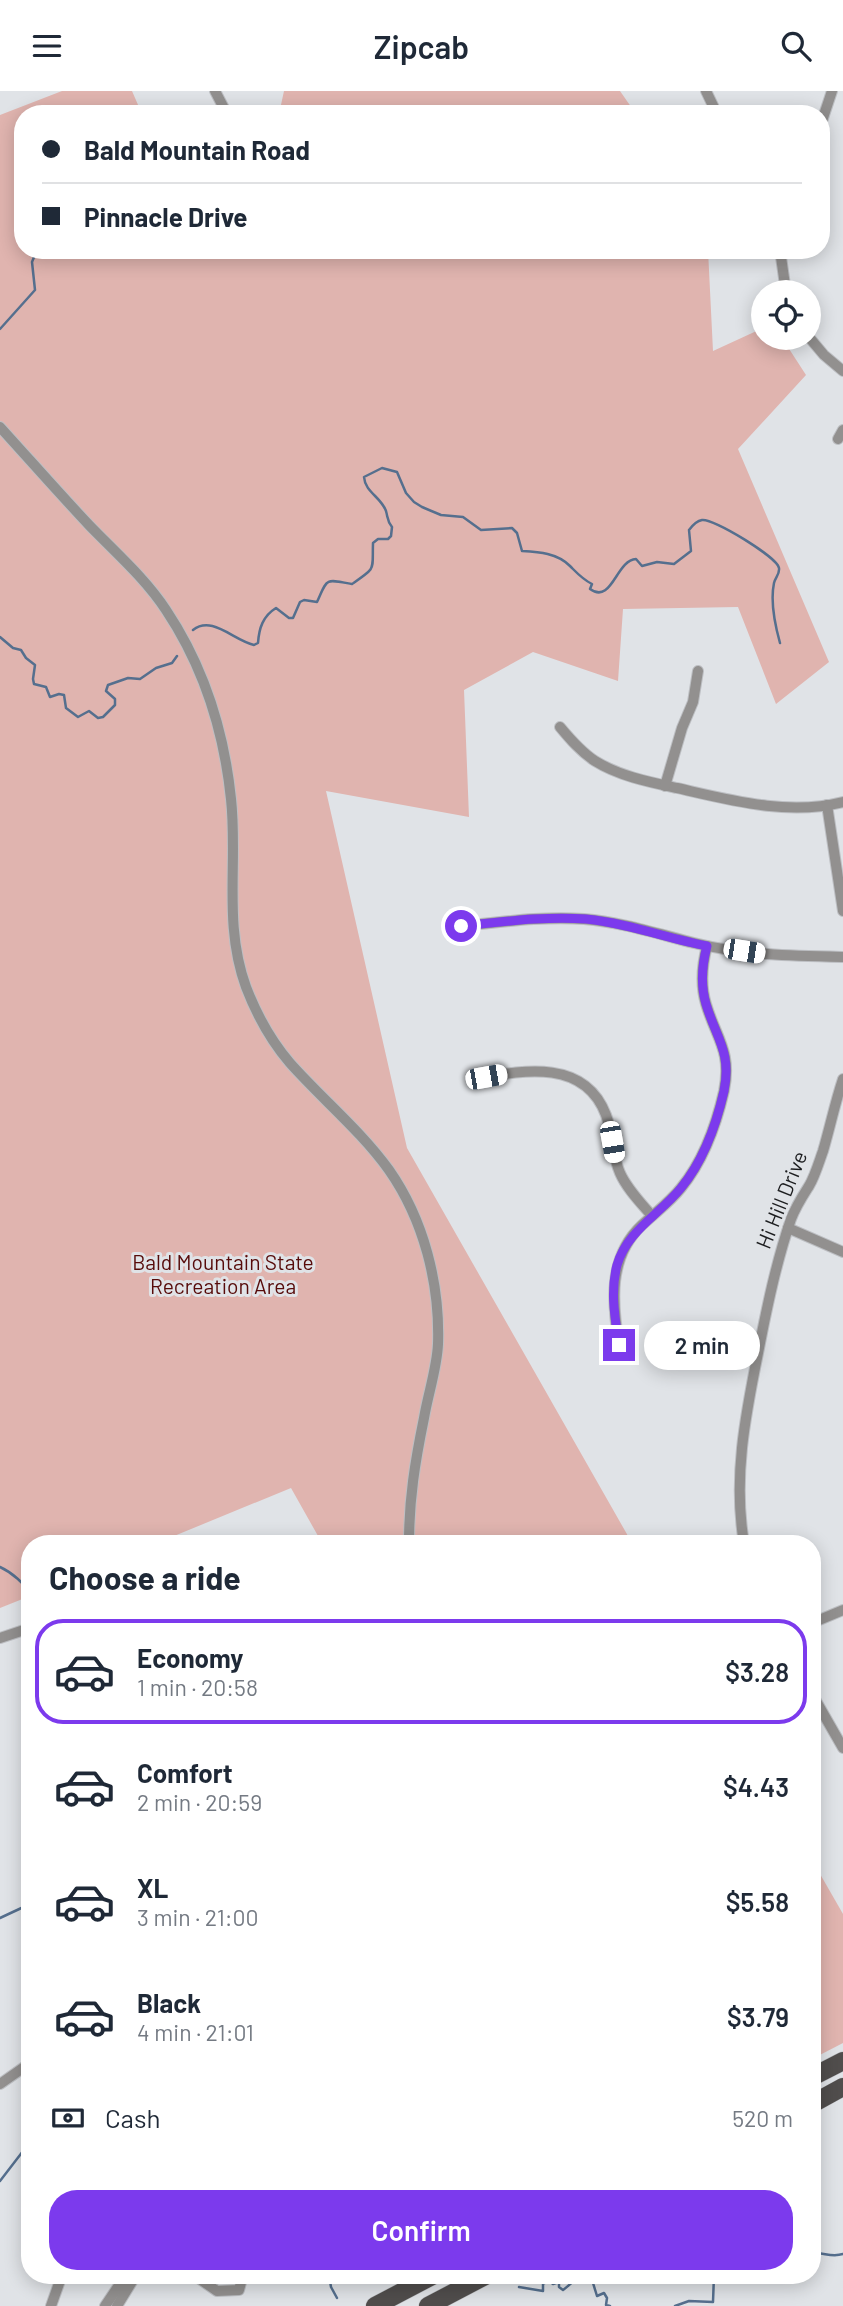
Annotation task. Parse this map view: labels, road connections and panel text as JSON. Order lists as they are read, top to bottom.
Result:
{
  "streets": {
    "street": ["Hi Hill Drive"]
  },
  "parks": ["Bald Mountain State Recreation Area"],
  "page": {
    "header": "Zipcab",
    "banner": ["Bald Mountain Road", "Pinnacle Drive"],
    "bubble": "2 min",
    "heading": "Choose a ride",
    "list": [
      {
        "name": "Economy",
        "note": "1 min · 20:58",
        "value": "$3.28"
      },
      {
        "name": "Comfort",
        "note": "2 min · 20:59",
        "value": "$4.43"
      },
      {
        "name": "XL",
        "note": "3 min · 21:00",
        "value": "$5.58"
      },
      {
        "name": "Black",
        "note": "4 min · 21:01",
        "value": "$3.79"
      }
    ],
    "pay": ["Cash", "520 m"],
    "buttons": "Confirm"
  }
}
